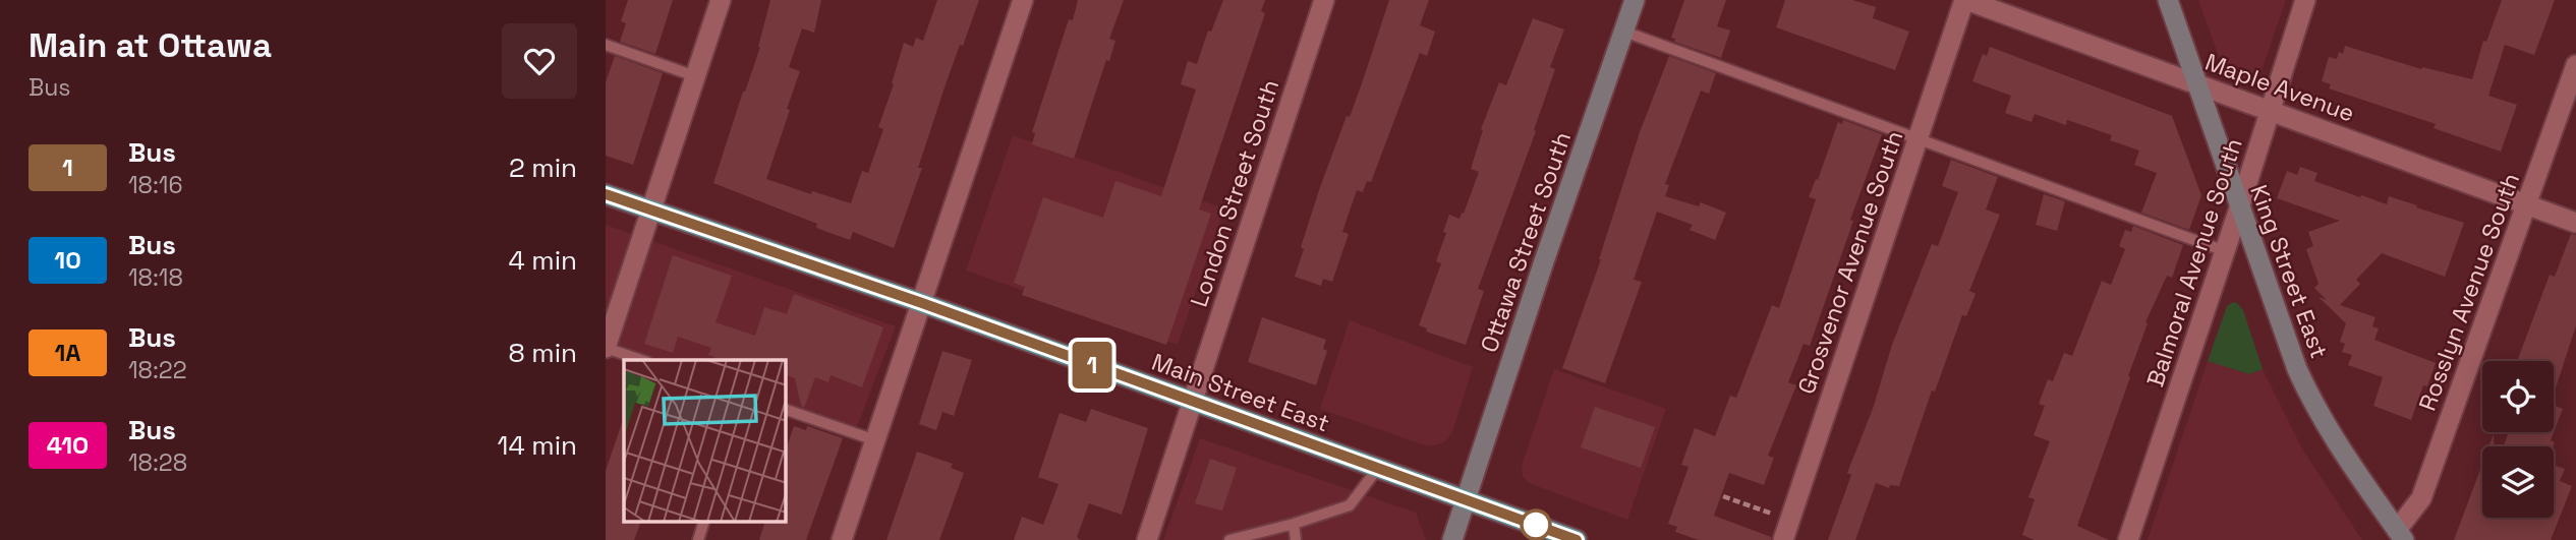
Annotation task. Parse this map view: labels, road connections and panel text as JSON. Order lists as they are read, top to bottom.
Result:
{
  "streets": {
    "main road": ["Ottawa Street South", "King Street East", "Main Street East"],
    "street": [
      "Maple Avenue",
      "London Street South",
      "Grosvenor Avenue South",
      "Balmoral Avenue South",
      "Rosslyn Avenue South"
    ]
  },
  "crossings": [
    ["Maple Avenue", "Grosvenor Avenue South"],
    ["Maple Avenue", "Balmoral Avenue South"],
    ["Maple Avenue", "King Street East"],
    ["Maple Avenue", "Rosslyn Avenue South"],
    ["London Street South", "Main Street East"],
    ["Ottawa Street South", "Main Street East"],
    ["Balmoral Avenue South", "King Street East"],
    ["King Street East", "Rosslyn Avenue South"]
  ],
  "lines": ["bus line 1"],
  "page": {
    "heading": ["Main at Ottawa", "Bus"],
    "on_map": "1",
    "list": [
      {
        "mark": "1",
        "name": "Bus",
        "note": "18:16",
        "value": "2 min"
      },
      {
        "mark": "10",
        "name": "Bus",
        "note": "18:18",
        "value": "4 min"
      },
      {
        "mark": "1A",
        "name": "Bus",
        "note": "18:22",
        "value": "8 min"
      },
      {
        "mark": "41O",
        "name": "Bus",
        "note": "18:28",
        "value": "14 min"
      }
    ]
  }
}
